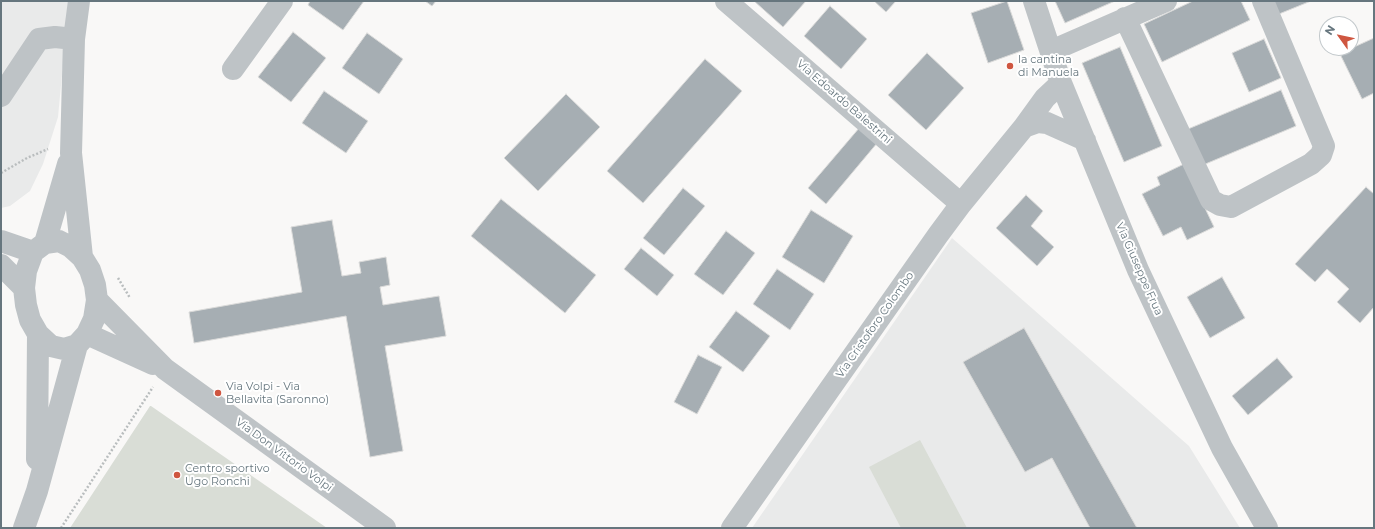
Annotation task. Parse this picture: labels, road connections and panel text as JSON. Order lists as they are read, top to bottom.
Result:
{
  "streets": {
    "street": [
      "Via Edoardo Balestrini",
      "Via Giuseppe Frua",
      "Via Cristoforo Colombo",
      "Via Don Vittorio Volpi"
    ]
  },
  "crossings": [
    ["Via Edoardo Balestrini", "Via Cristoforo Colombo"],
    ["Via Giuseppe Frua", "Via Cristoforo Colombo"]
  ],
  "places": ["la cantina di Manuela", "Via Volpi - Via Bellavita (Saronno)", "Centro sportivo Ugo Ronchi"],
  "north": "top left"
}
